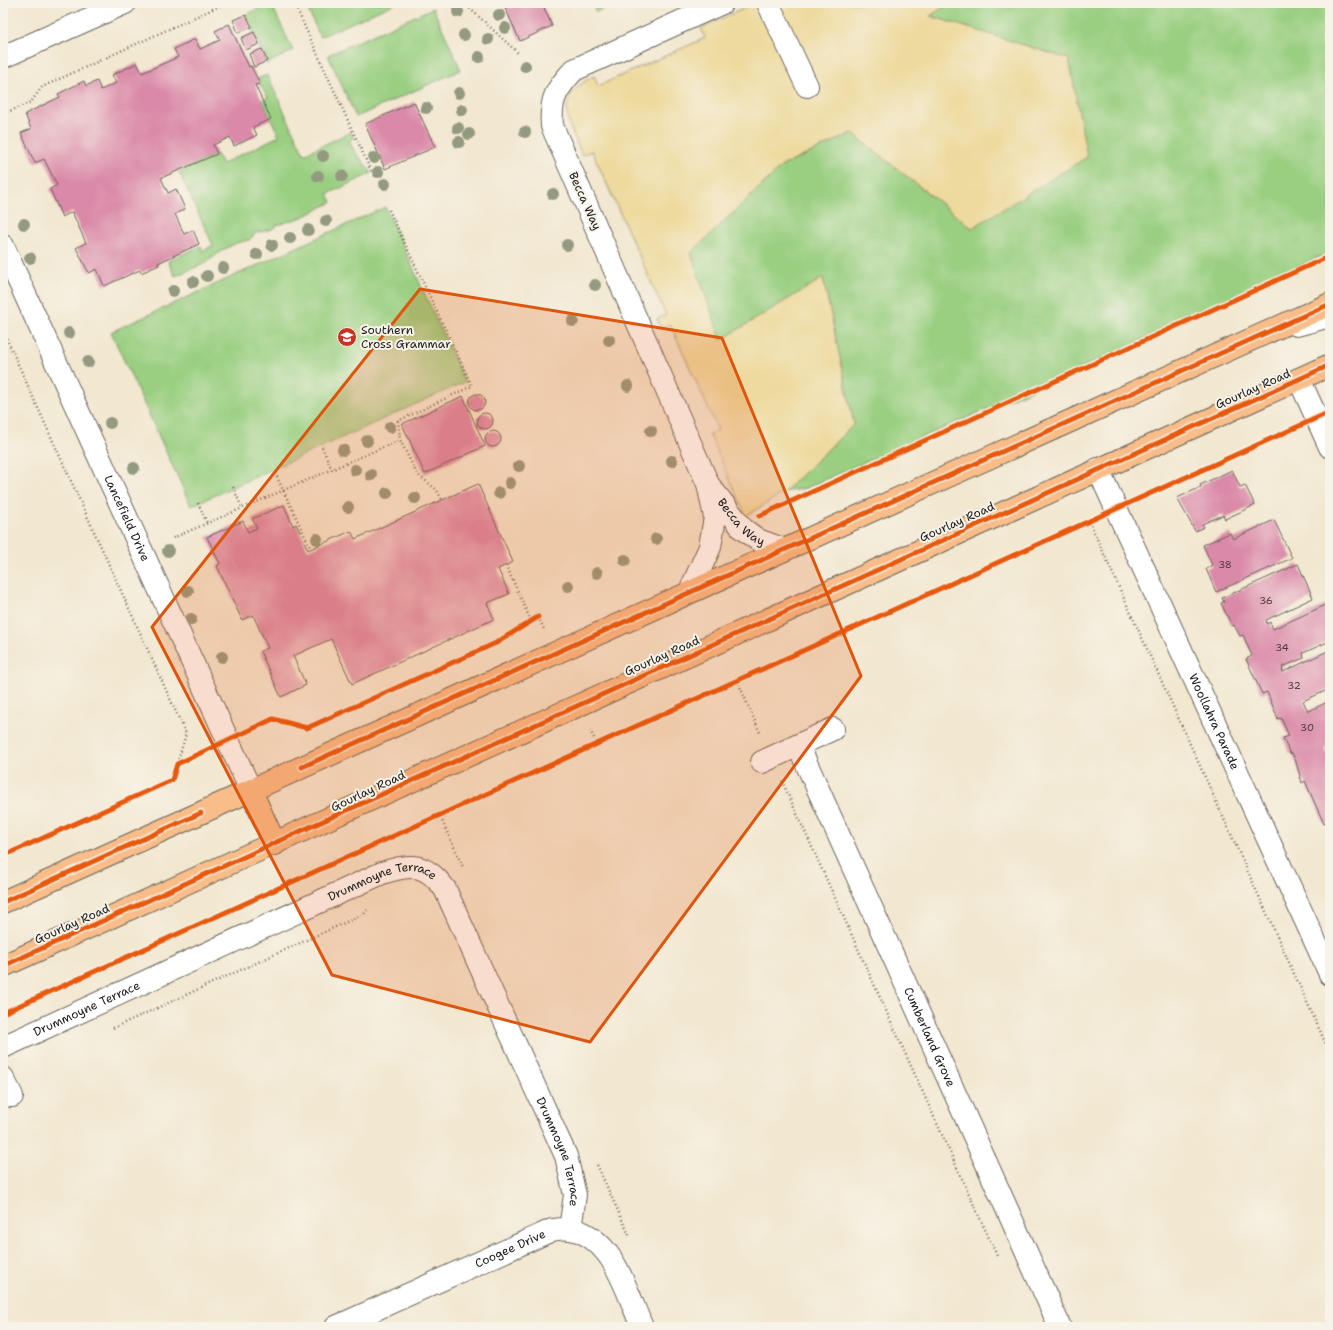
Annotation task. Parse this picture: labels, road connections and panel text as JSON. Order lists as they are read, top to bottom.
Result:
{
  "streets": {
    "main road": ["Gourlay Road"],
    "street": [
      "Becca Way",
      "Lancefield Drive",
      "Woollahra Parade",
      "Drummoyne Terrace",
      "Cumberland Grove",
      "Coogee Drive"
    ]
  },
  "crossings": [
    ["Gourlay Road", "Woollahra Parade"],
    ["Drummoyne Terrace", "Coogee Drive"]
  ],
  "places": {
    "school or university": ["Southern Cross Grammar"]
  },
  "house_numbers": [
    "38",
    "36",
    "34",
    "32",
    "30"
  ]
}
